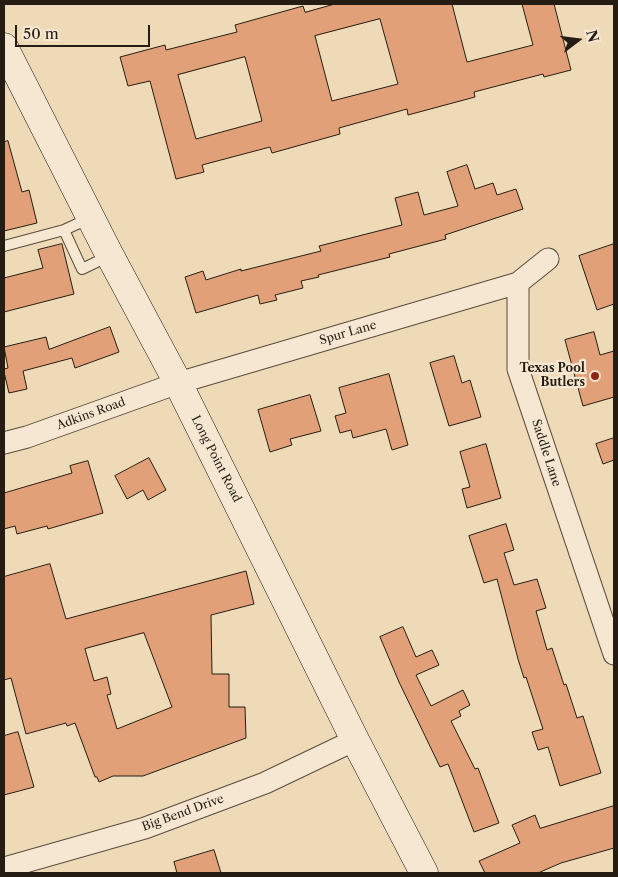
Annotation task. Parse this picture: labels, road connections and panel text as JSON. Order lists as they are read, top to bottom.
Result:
{
  "streets": {
    "main road": ["Long Point Road"],
    "street": [
      "Spur Lane",
      "Adkins Road",
      "Saddle Lane",
      "Big Bend Drive"
    ]
  },
  "crossings": [
    ["Spur Lane", "Adkins Road"],
    ["Spur Lane", "Saddle Lane"],
    ["Spur Lane", "Long Point Road"],
    ["Adkins Road", "Long Point Road"],
    ["Long Point Road", "Big Bend Drive"]
  ],
  "places": ["Texas Pool Butlers"],
  "scale_bar": "50 m",
  "north": "right"
}
